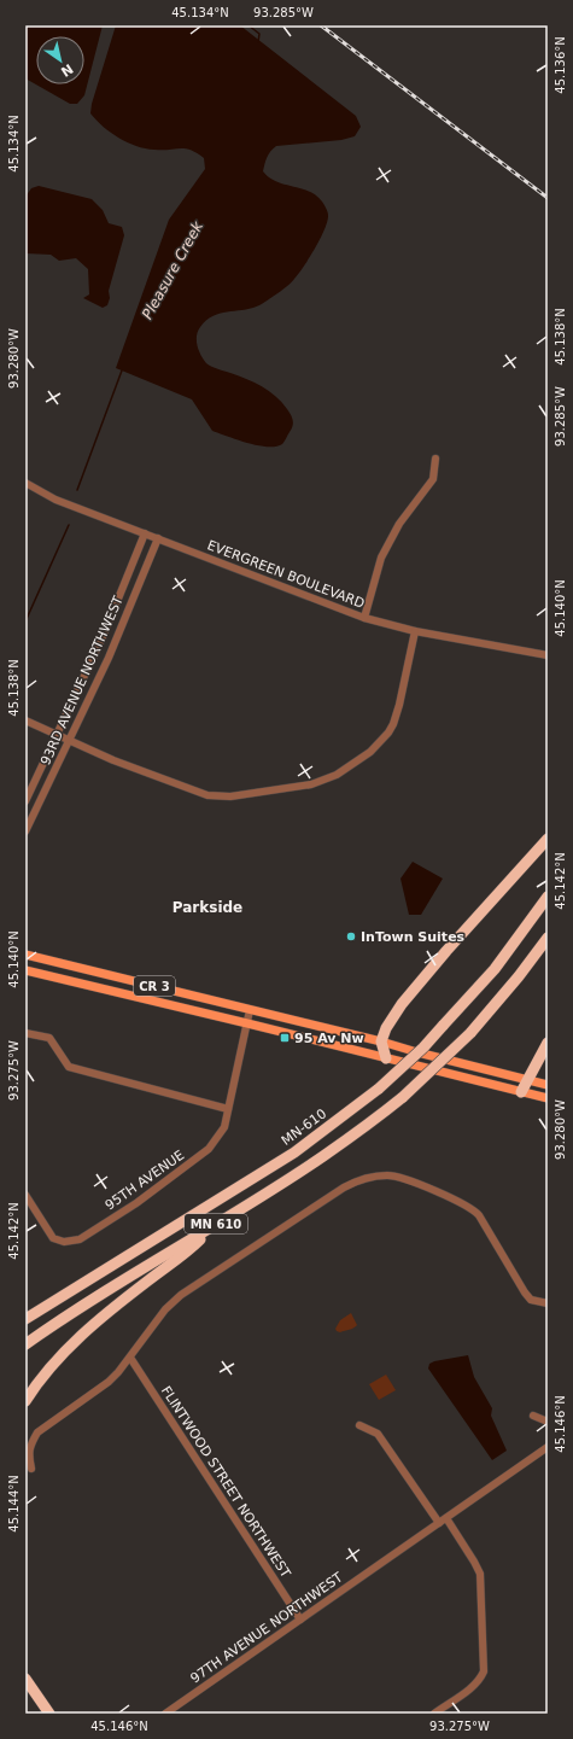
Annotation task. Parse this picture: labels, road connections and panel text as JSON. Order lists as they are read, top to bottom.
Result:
{
  "streets": {
    "highway": ["MN-610", "MN 610"],
    "main road": ["CR 3"],
    "street": [
      "EVERGREEN BOULEVARD",
      "93RD AVENUE NORTHWEST",
      "95TH AVENUE",
      "FLINTWOOD STREET NORTHWEST",
      "97TH AVENUE NORTHWEST"
    ]
  },
  "crossings": [
    ["EVERGREEN BOULEVARD", "93RD AVENUE NORTHWEST"],
    ["CR 3", "95TH AVENUE"],
    ["FLINTWOOD STREET NORTHWEST", "97TH AVENUE NORTHWEST"]
  ],
  "districts": ["Parkside"],
  "water": ["Pleasure Creek"],
  "places": {
    "other": ["InTown Suites"],
    "transit": ["95 Av Nw"]
  },
  "north": "bottom right",
  "coordinates": [
    "45.134°N",
    "93.285°W",
    "45.136°N",
    "45.138°N",
    "93.280°W",
    "45.140°N",
    "45.142°N",
    "93.275°W",
    "45.146°N",
    "45.144°N"
  ]
}
